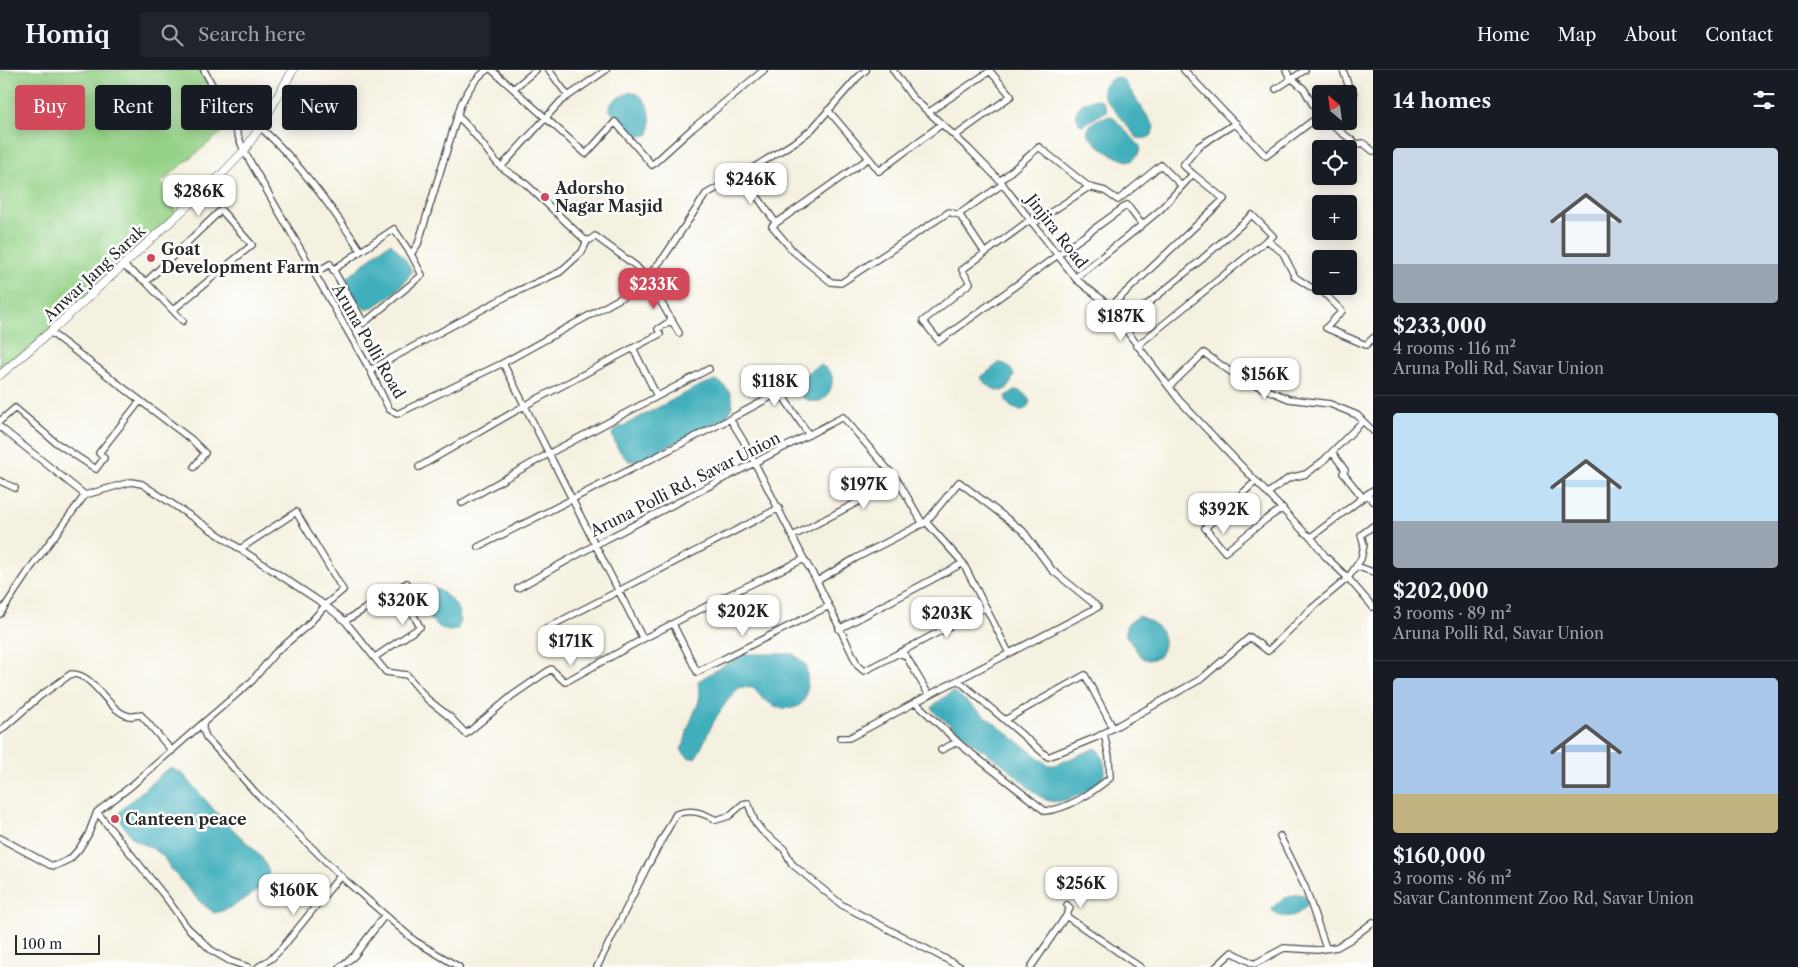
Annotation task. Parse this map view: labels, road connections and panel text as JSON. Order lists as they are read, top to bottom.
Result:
{
  "streets": {
    "main road": ["Anwar Jang Sarak"],
    "street": ["Jinjira Road", "Aruna Polli Road", "Aruna Polli Rd, Savar Union"]
  },
  "crossings": [
    ["Anwar Jang Sarak", "Aruna Polli Road"]
  ],
  "places": ["Adorsho Nagar Masjid", "Goat Development Farm", "Canteen peace"],
  "scale_bar": "100 m",
  "north": "top left",
  "page": {
    "header": "Homiq",
    "search": "Search here",
    "nav": [
      "Home",
      "Map",
      "About",
      "Contact"
    ],
    "heading": "14 homes",
    "map_buttons": ["+", "−"],
    "chip": [
      "Buy",
      "Rent",
      "Filters",
      "New"
    ],
    "list": [
      {
        "name": "$233,000",
        "note": "4 rooms · 116 m² · Aruna Polli Rd, Savar Union"
      },
      {
        "name": "$202,000",
        "note": "3 rooms · 89 m² · Aruna Polli Rd, Savar Union"
      },
      {
        "name": "$160,000",
        "note": "3 rooms · 86 m² · Savar Cantonment Zoo Rd, Savar Union"
      }
    ],
    "price": [
      "$246K",
      "$286K",
      "$233K",
      "$187K",
      "$156K",
      "$118K",
      "$197K",
      "$392K",
      "$320K",
      "$202K",
      "$203K",
      "$171K",
      "$256K",
      "$160K"
    ],
    "scale": "100 m"
  }
}
